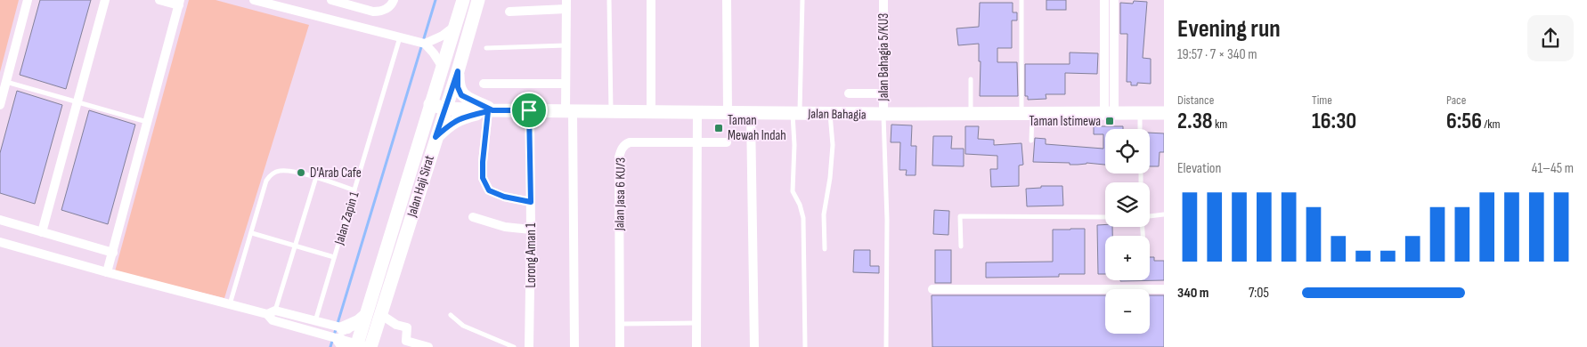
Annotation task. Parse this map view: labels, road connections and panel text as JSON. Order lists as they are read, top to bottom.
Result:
{
  "streets": {
    "main road": ["Jalan Bahagia", "Jalan Haji Sirat"],
    "street": ["Jalan Bahagia 5/KU3", "Jalan Jasa 6 KU/3", "Lorong Aman 1"],
    "lane": ["Jalan Zapin 1"]
  },
  "crossings": [
    ["Jalan Bahagia 5/KU3", "Jalan Bahagia"],
    ["Jalan Bahagia", "Jalan Haji Sirat"],
    ["Jalan Bahagia", "Lorong Aman 1"]
  ],
  "places": {
    "transit": ["Taman Istimewa", "Taman Mewah Indah"],
    "other": ["D'Arab Cafe"]
  },
  "page": {
    "heading": ["Evening run", "19:57 · 7 × 340 m"],
    "stats": [
      ["Distance", "2.38 km"],
      ["Time", "16:30"],
      ["Pace", "6:56 /km"]
    ],
    "map_buttons": ["+", "−"],
    "chart": ["Elevation", "41–45 m"],
    "list": [
      {
        "name": "340 m",
        "note": "7:05"
      }
    ]
  }
}
